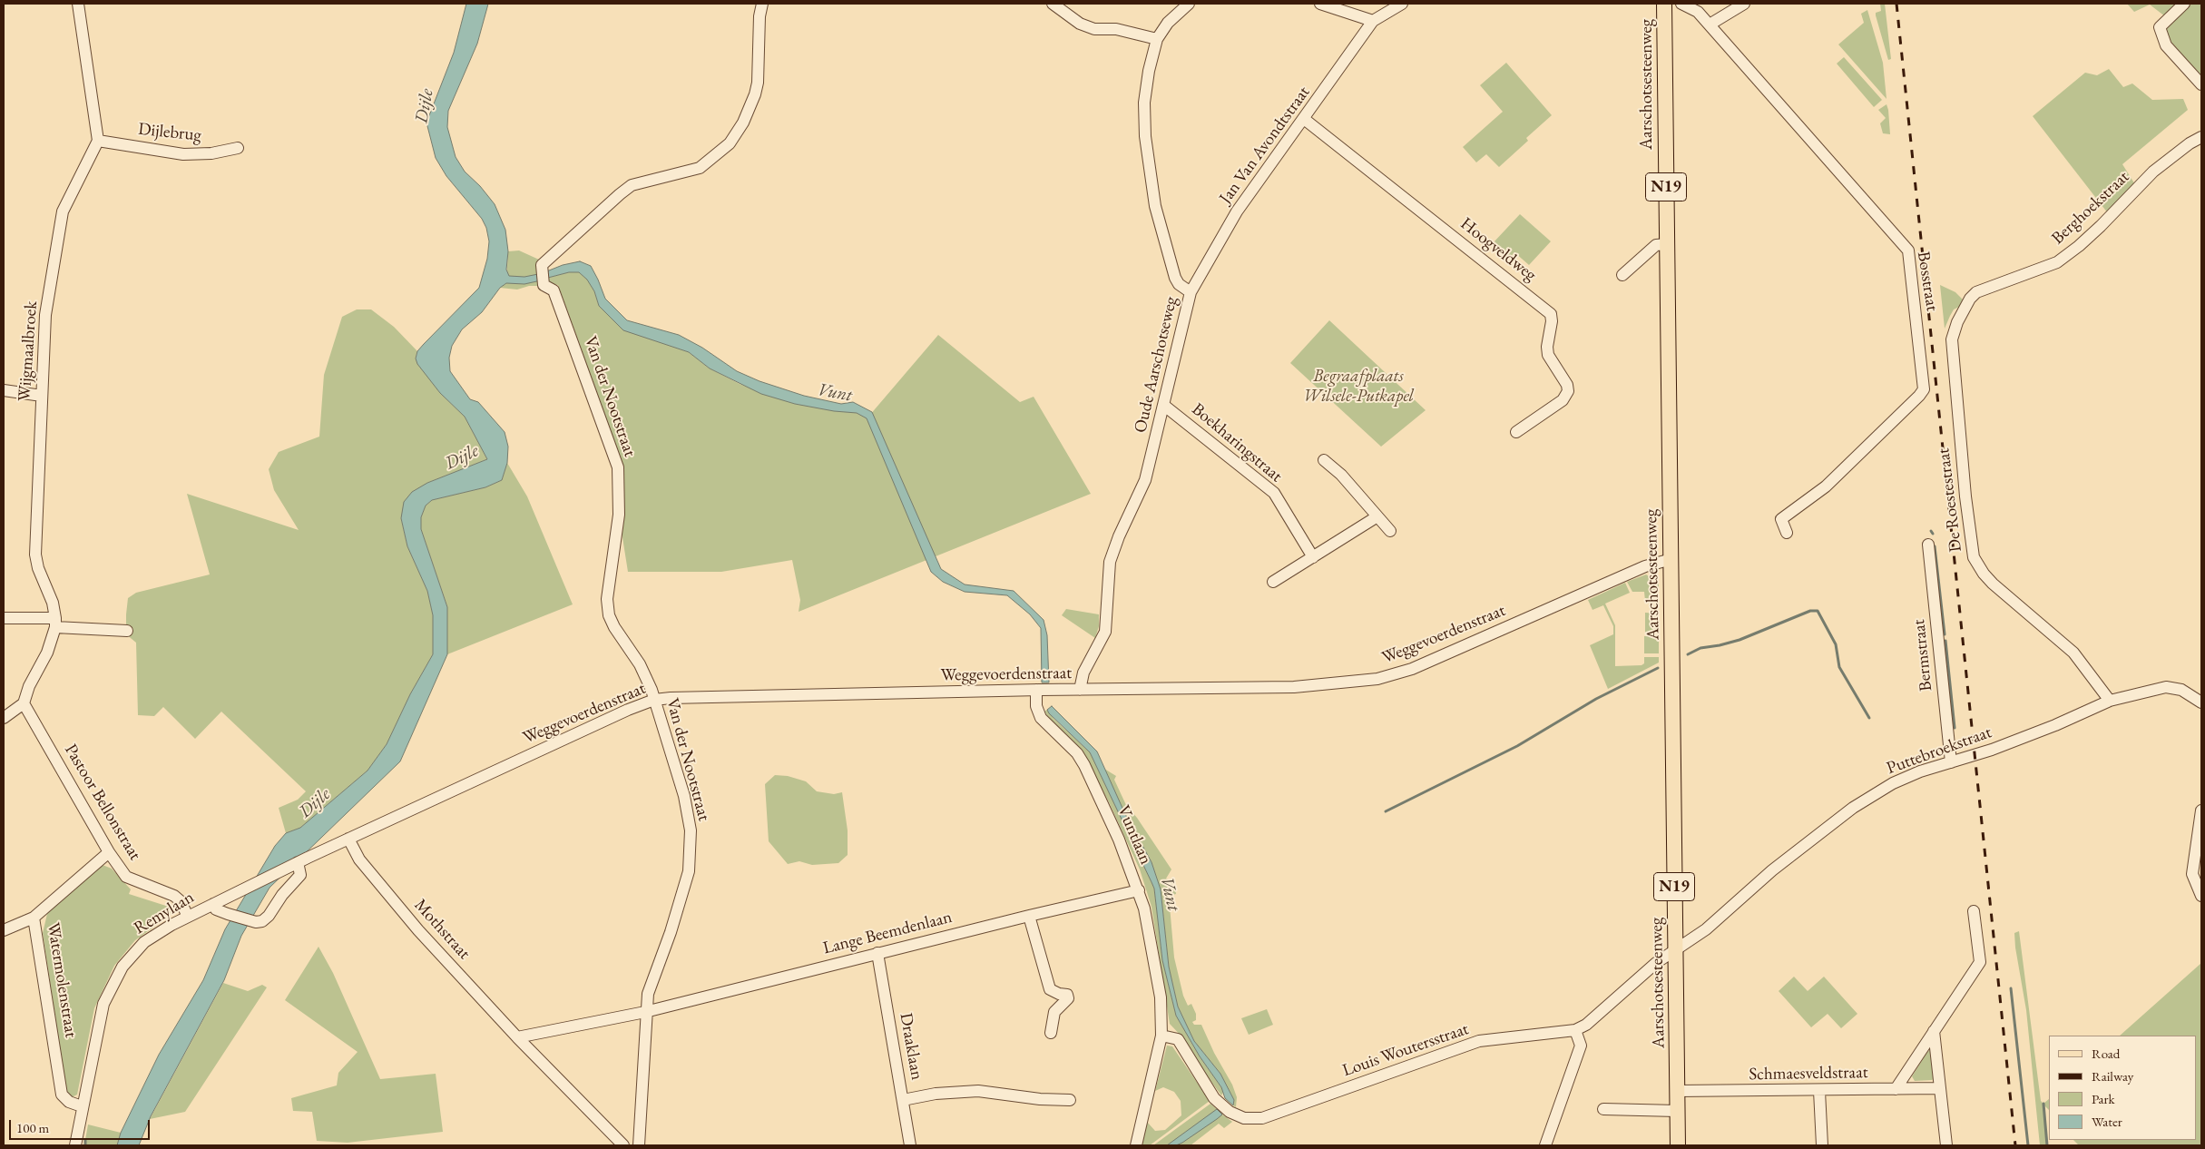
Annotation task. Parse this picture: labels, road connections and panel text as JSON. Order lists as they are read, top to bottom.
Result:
{
  "streets": {
    "main road": ["Aarschotsesteenweg", "N19"],
    "street": [
      "Dijlebrug",
      "Jan Van Avondtstraat",
      "Berghoekstraat",
      "Hoogveldweg",
      "Bosstraat",
      "Wijgmaalbroek",
      "Oude Aarschotseweg",
      "Van der Nootstraat",
      "Boekharingstraat",
      "De Roestestraat",
      "Weggevoerdenstraat",
      "Bermstraat",
      "Puttebroekstraat",
      "Pastoor Bellonstraat",
      "Vuntlaan",
      "Remylaan",
      "Mothstraat",
      "Lange Beemdenlaan",
      "Watermolenstraat",
      "Draaklaan",
      "Louis Woutersstraat",
      "Schmaesveldstraat"
    ]
  },
  "crossings": [
    ["Aarschotsesteenweg", "Weggevoerdenstraat"],
    ["Aarschotsesteenweg", "Puttebroekstraat"],
    ["Aarschotsesteenweg", "Louis Woutersstraat"],
    ["Aarschotsesteenweg", "Schmaesveldstraat"],
    ["Dijlebrug", "Wijgmaalbroek"],
    ["Jan Van Avondtstraat", "Hoogveldweg"],
    ["Jan Van Avondtstraat", "Oude Aarschotseweg"],
    ["Berghoekstraat", "De Roestestraat"],
    ["Oude Aarschotseweg", "Boekharingstraat"],
    ["Oude Aarschotseweg", "Weggevoerdenstraat"],
    ["Van der Nootstraat", "Weggevoerdenstraat"],
    ["Van der Nootstraat", "Lange Beemdenlaan"],
    ["De Roestestraat", "Puttebroekstraat"],
    ["Weggevoerdenstraat", "Vuntlaan"],
    ["Weggevoerdenstraat", "Remylaan"],
    ["Weggevoerdenstraat", "Mothstraat"],
    ["Bermstraat", "Puttebroekstraat"],
    ["Puttebroekstraat", "Louis Woutersstraat"],
    ["Pastoor Bellonstraat", "Remylaan"],
    ["Pastoor Bellonstraat", "Watermolenstraat"],
    ["Vuntlaan", "Lange Beemdenlaan"],
    ["Vuntlaan", "Louis Woutersstraat"],
    ["Remylaan", "Mothstraat"],
    ["Remylaan", "Watermolenstraat"],
    ["Lange Beemdenlaan", "Draaklaan"]
  ],
  "water": ["Dijle", "Vunt"],
  "parks": ["Begraafplaats Wilsele-Putkapel"],
  "legend": [
    "Road",
    "Railway",
    "Park",
    "Water"
  ],
  "scale_bar": "100 m"
}
